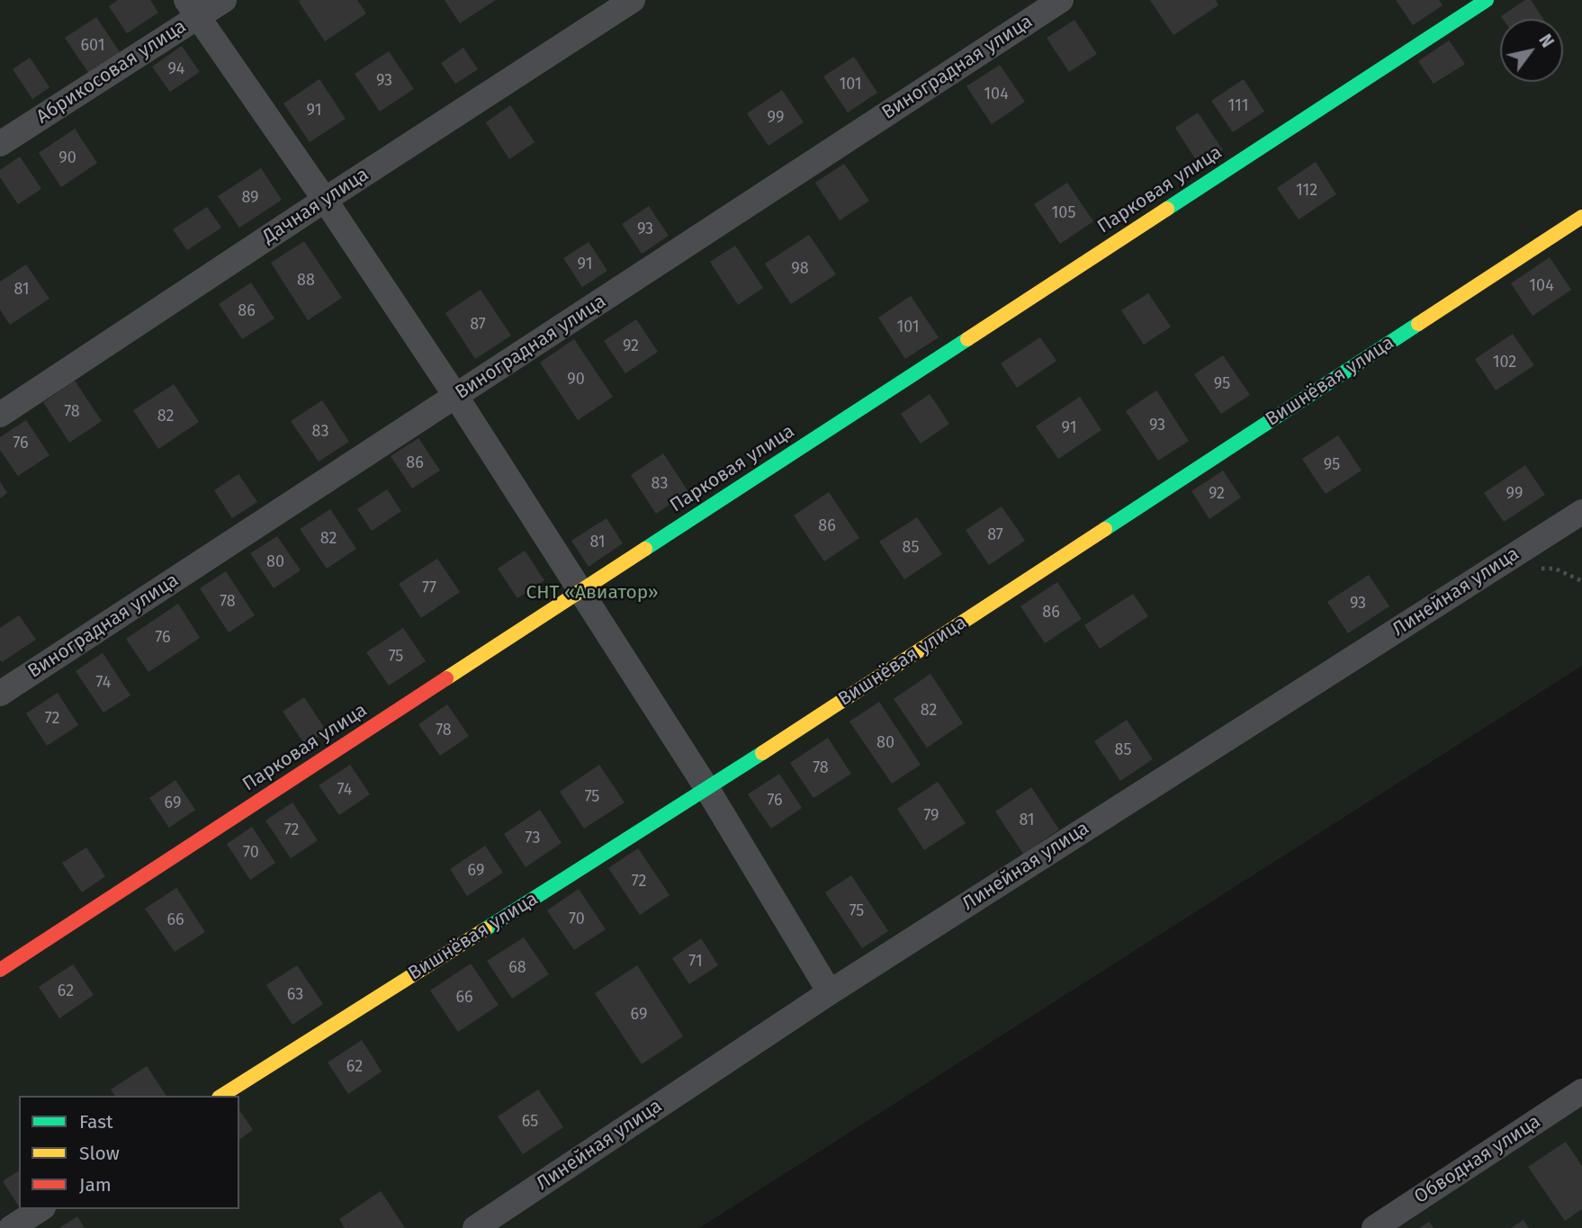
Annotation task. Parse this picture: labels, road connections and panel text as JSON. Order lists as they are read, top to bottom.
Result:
{
  "streets": {
    "street": [
      "Виноградная улица",
      "Абрикосовая улица",
      "Парковая улица",
      "Дачная улица",
      "Вишнёвая улица",
      "Линейная улица",
      "Обводная улица"
    ]
  },
  "parks": ["СНТ «Авиатор»"],
  "house_numbers": [
    "601",
    "94",
    "93",
    "101",
    "104",
    "111",
    "91",
    "99",
    "90",
    "112",
    "89",
    "105",
    "93",
    "91",
    "98",
    "88",
    "104",
    "81",
    "86",
    "87",
    "101",
    "92",
    "102",
    "90",
    "95",
    "78",
    "82",
    "93",
    "91",
    "83",
    "76",
    "86",
    "95",
    "83",
    "92",
    "99",
    "86",
    "87",
    "82",
    "81",
    "85",
    "80",
    "77",
    "78",
    "93",
    "86",
    "76",
    "75",
    "74",
    "82",
    "72",
    "78",
    "80",
    "85",
    "78",
    "74",
    "75",
    "76",
    "69",
    "79",
    "81",
    "72",
    "73",
    "70",
    "69",
    "72",
    "75",
    "70",
    "66",
    "71",
    "68",
    "62",
    "63",
    "66",
    "69",
    "62",
    "65"
  ],
  "legend": ["Fast", "Slow", "Jam"],
  "north": "top right"
}
